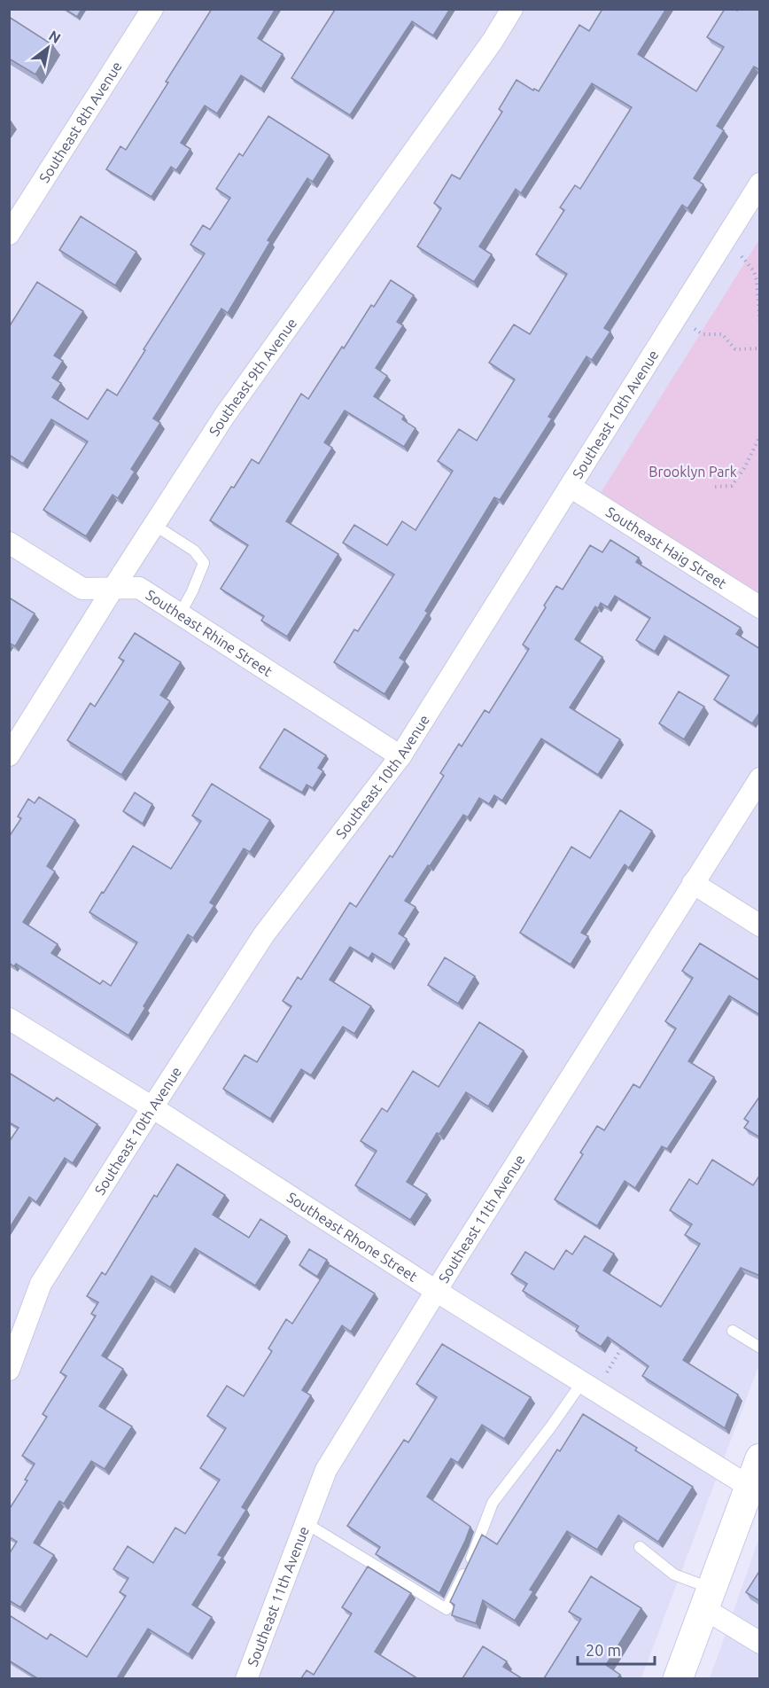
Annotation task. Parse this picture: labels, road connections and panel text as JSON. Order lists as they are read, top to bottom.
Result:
{
  "streets": {
    "street": [
      "Southeast 8th Avenue",
      "Southeast 9th Avenue",
      "Southeast 10th Avenue",
      "Southeast Haig Street",
      "Southeast Rhine Street",
      "Southeast 11th Avenue",
      "Southeast Rhone Street"
    ]
  },
  "crossings": [
    ["Southeast 9th Avenue", "Southeast Rhine Street"],
    ["Southeast 10th Avenue", "Southeast Haig Street"],
    ["Southeast 10th Avenue", "Southeast Rhine Street"],
    ["Southeast 10th Avenue", "Southeast Rhone Street"],
    ["Southeast 11th Avenue", "Southeast Rhone Street"]
  ],
  "parks": ["Brooklyn Park"],
  "scale_bar": "20 m",
  "north": "top right"
}
